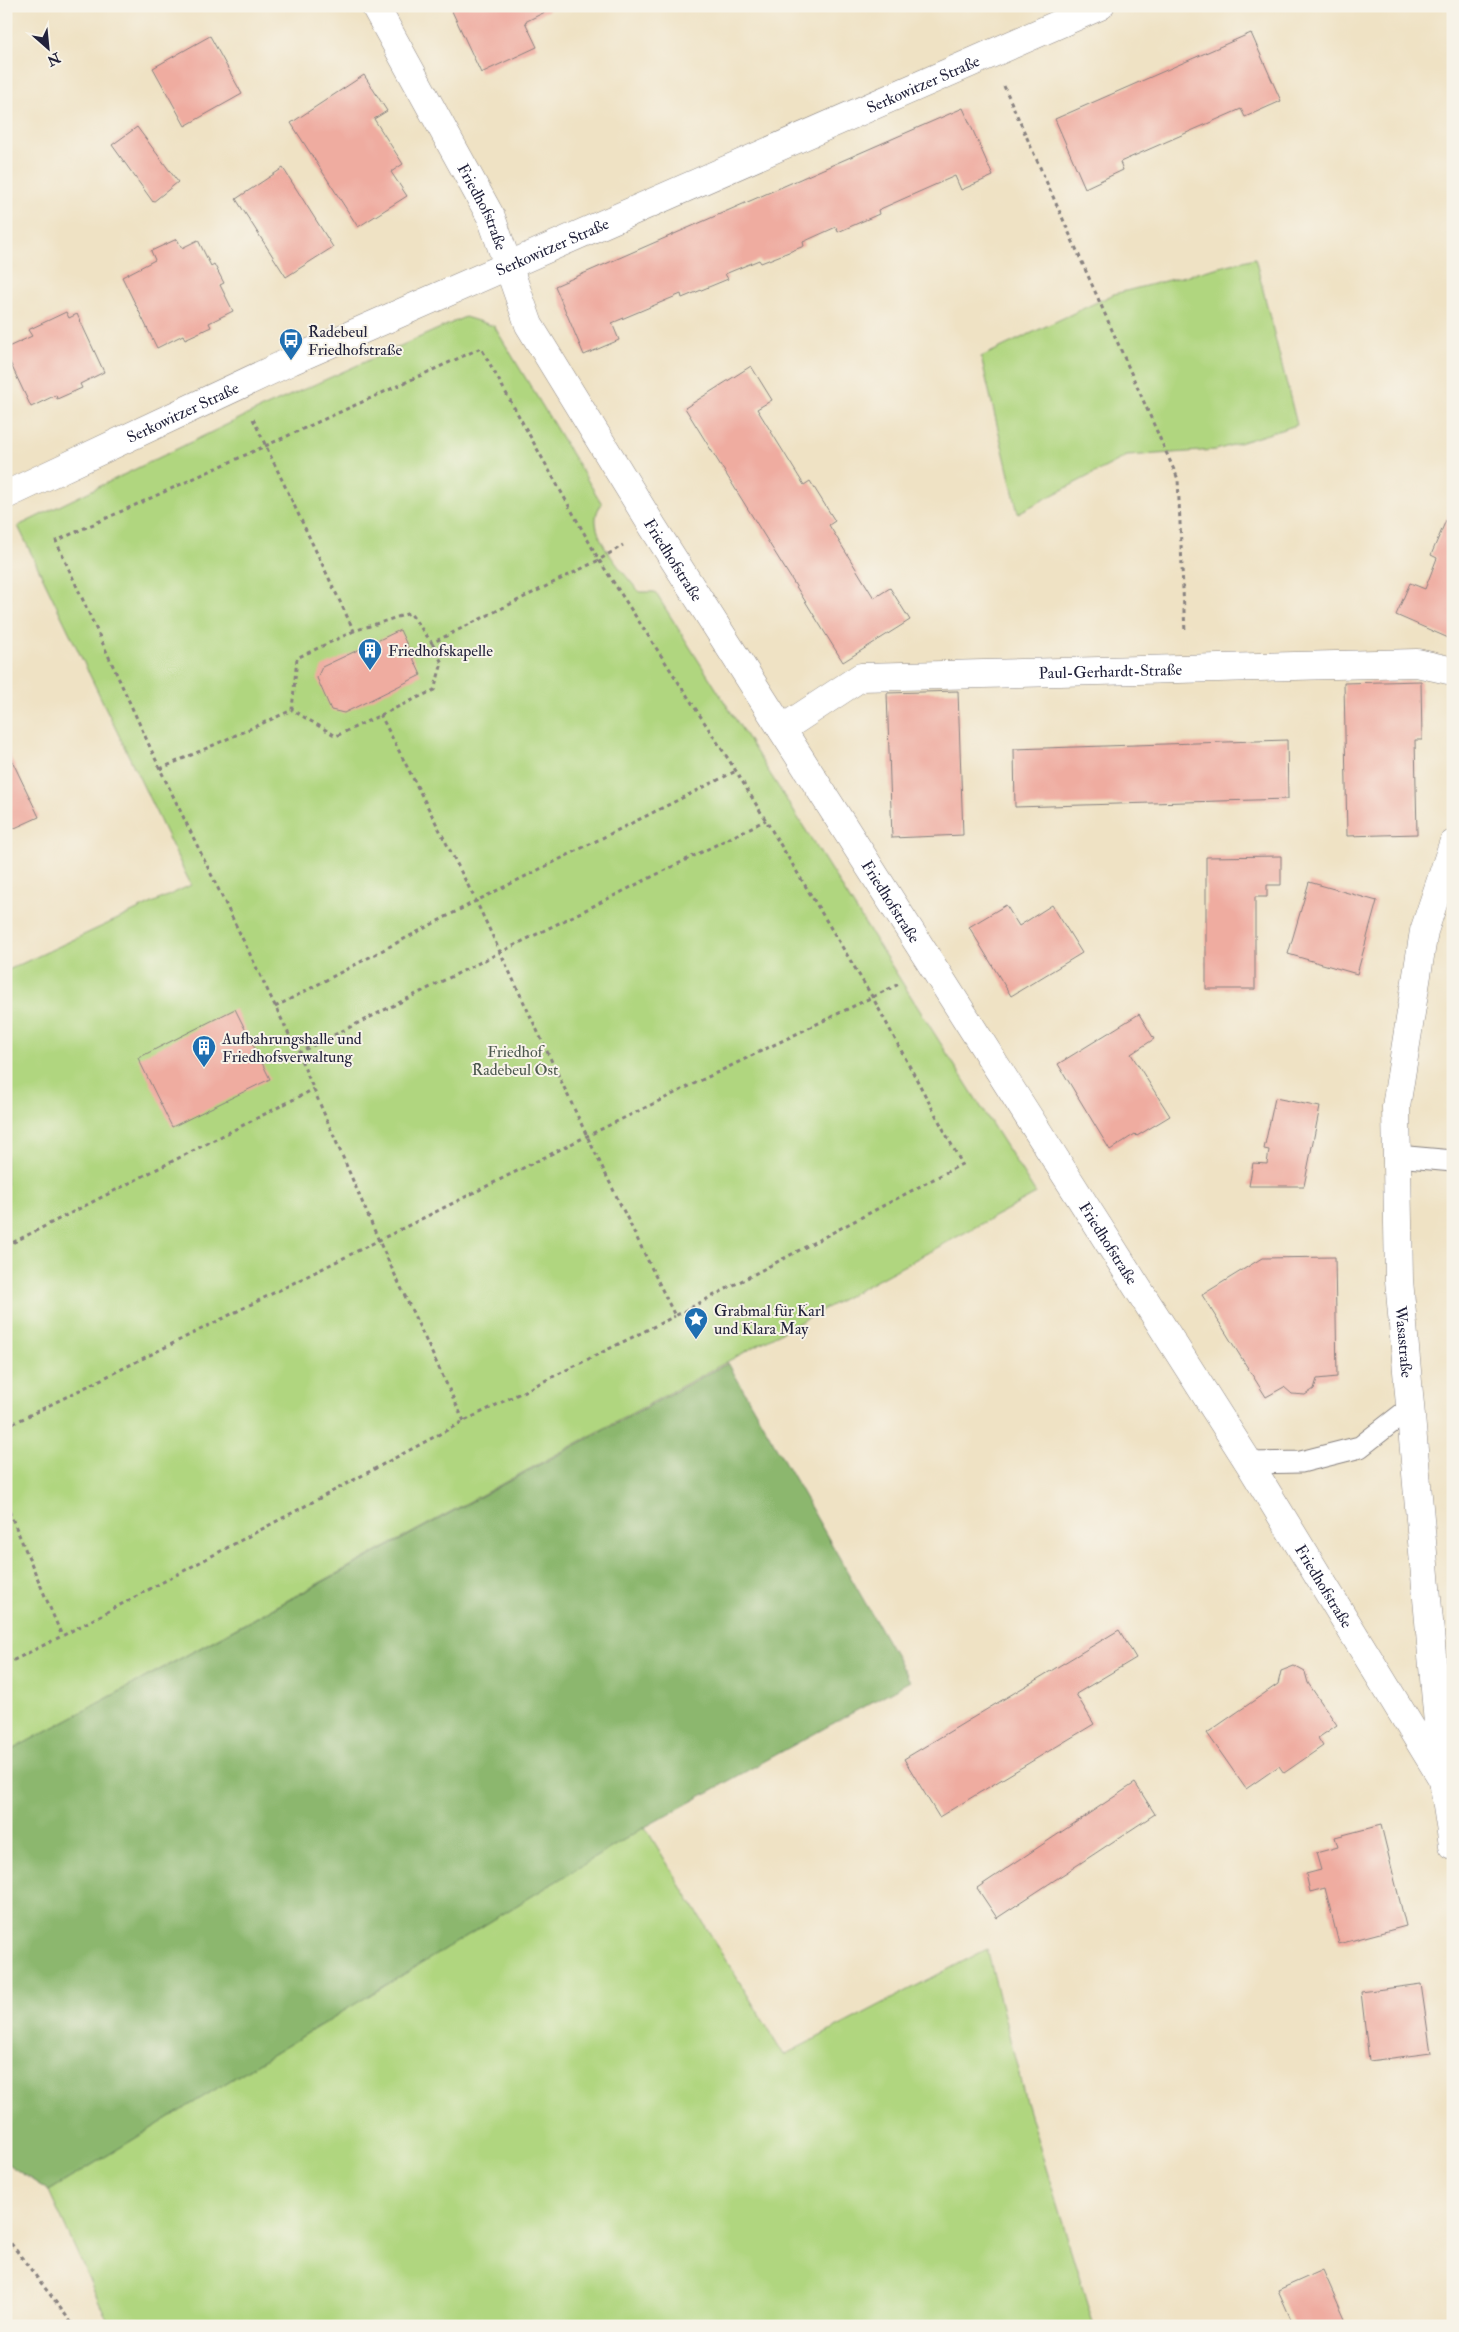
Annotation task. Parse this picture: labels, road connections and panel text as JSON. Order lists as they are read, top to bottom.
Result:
{
  "streets": {
    "street": [
      "Serkowitzer Straße",
      "Friedhofstraße",
      "Paul-Gerhardt-Straße",
      "Wasastraße"
    ]
  },
  "crossings": [
    ["Serkowitzer Straße", "Friedhofstraße"],
    ["Friedhofstraße", "Paul-Gerhardt-Straße"],
    ["Friedhofstraße", "Wasastraße"]
  ],
  "parks": ["Friedhof Radebeul Ost"],
  "places": {
    "bus stop": ["Radebeul Friedhofstraße"],
    "building": ["Friedhofskapelle", "Aufbahrungshalle und Friedhofsverwaltung"],
    "place": ["Grabmal für Karl und Klara May"]
  },
  "north": "bottom right"
}
